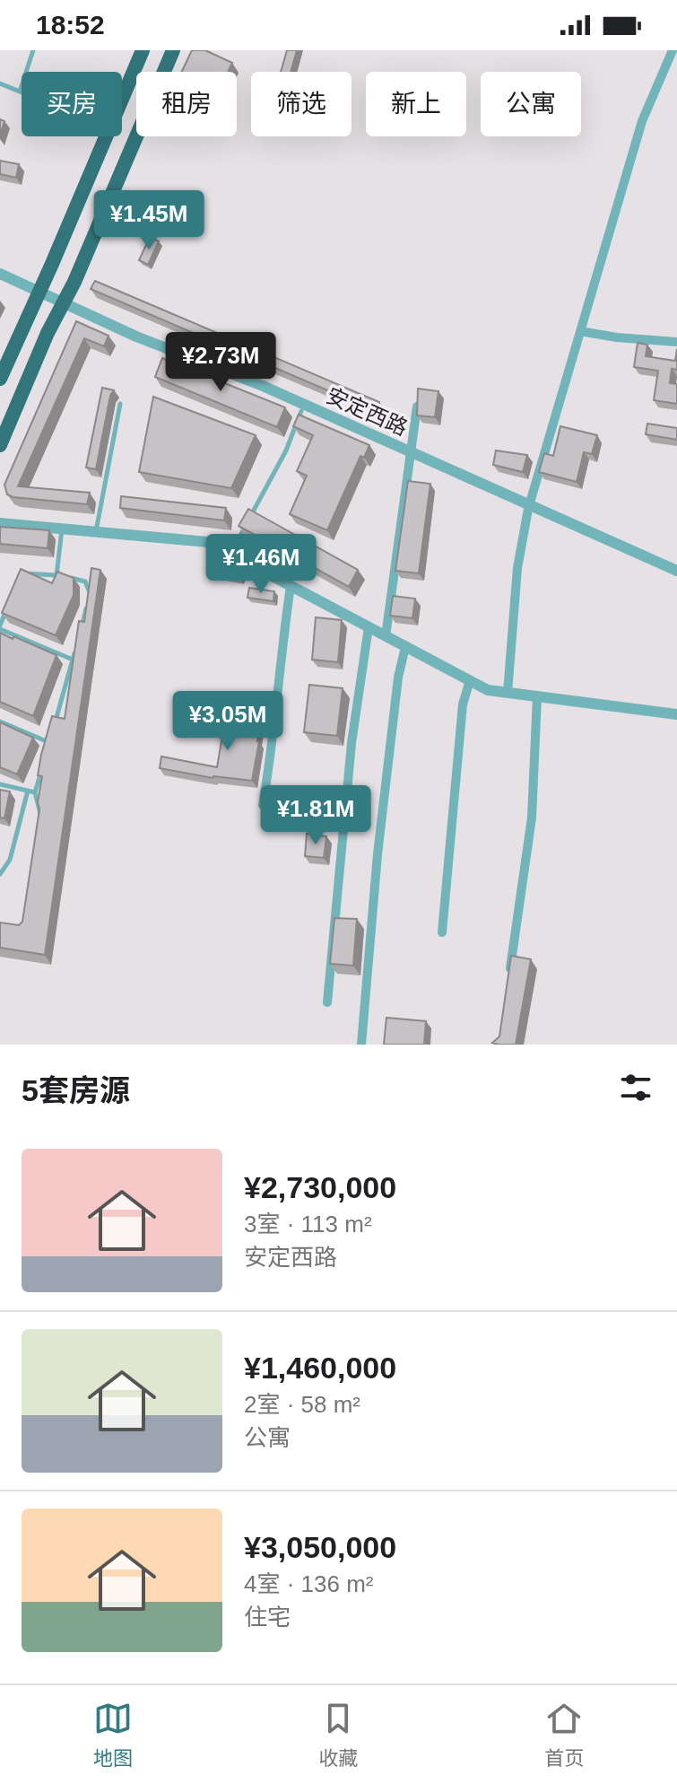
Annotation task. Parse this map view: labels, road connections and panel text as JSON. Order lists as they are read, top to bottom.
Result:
{
  "streets": {
    "street": ["安定西路"]
  },
  "page": {
    "status": "18:52",
    "chip": [
      "买房",
      "租房",
      "筛选",
      "新上",
      "公寓"
    ],
    "price": [
      "¥1.45M",
      "¥2.73M",
      "¥1.46M",
      "¥3.05M",
      "¥1.81M"
    ],
    "heading": "5套房源",
    "list": [
      {
        "name": "¥2,730,000",
        "note": "3室 · 113 m² · 安定西路"
      },
      {
        "name": "¥1,460,000",
        "note": "2室 · 58 m² · 公寓"
      },
      {
        "name": "¥3,050,000",
        "note": "4室 · 136 m² · 住宅"
      }
    ],
    "tabs": ["地图", "收藏", "首页"]
  }
}
